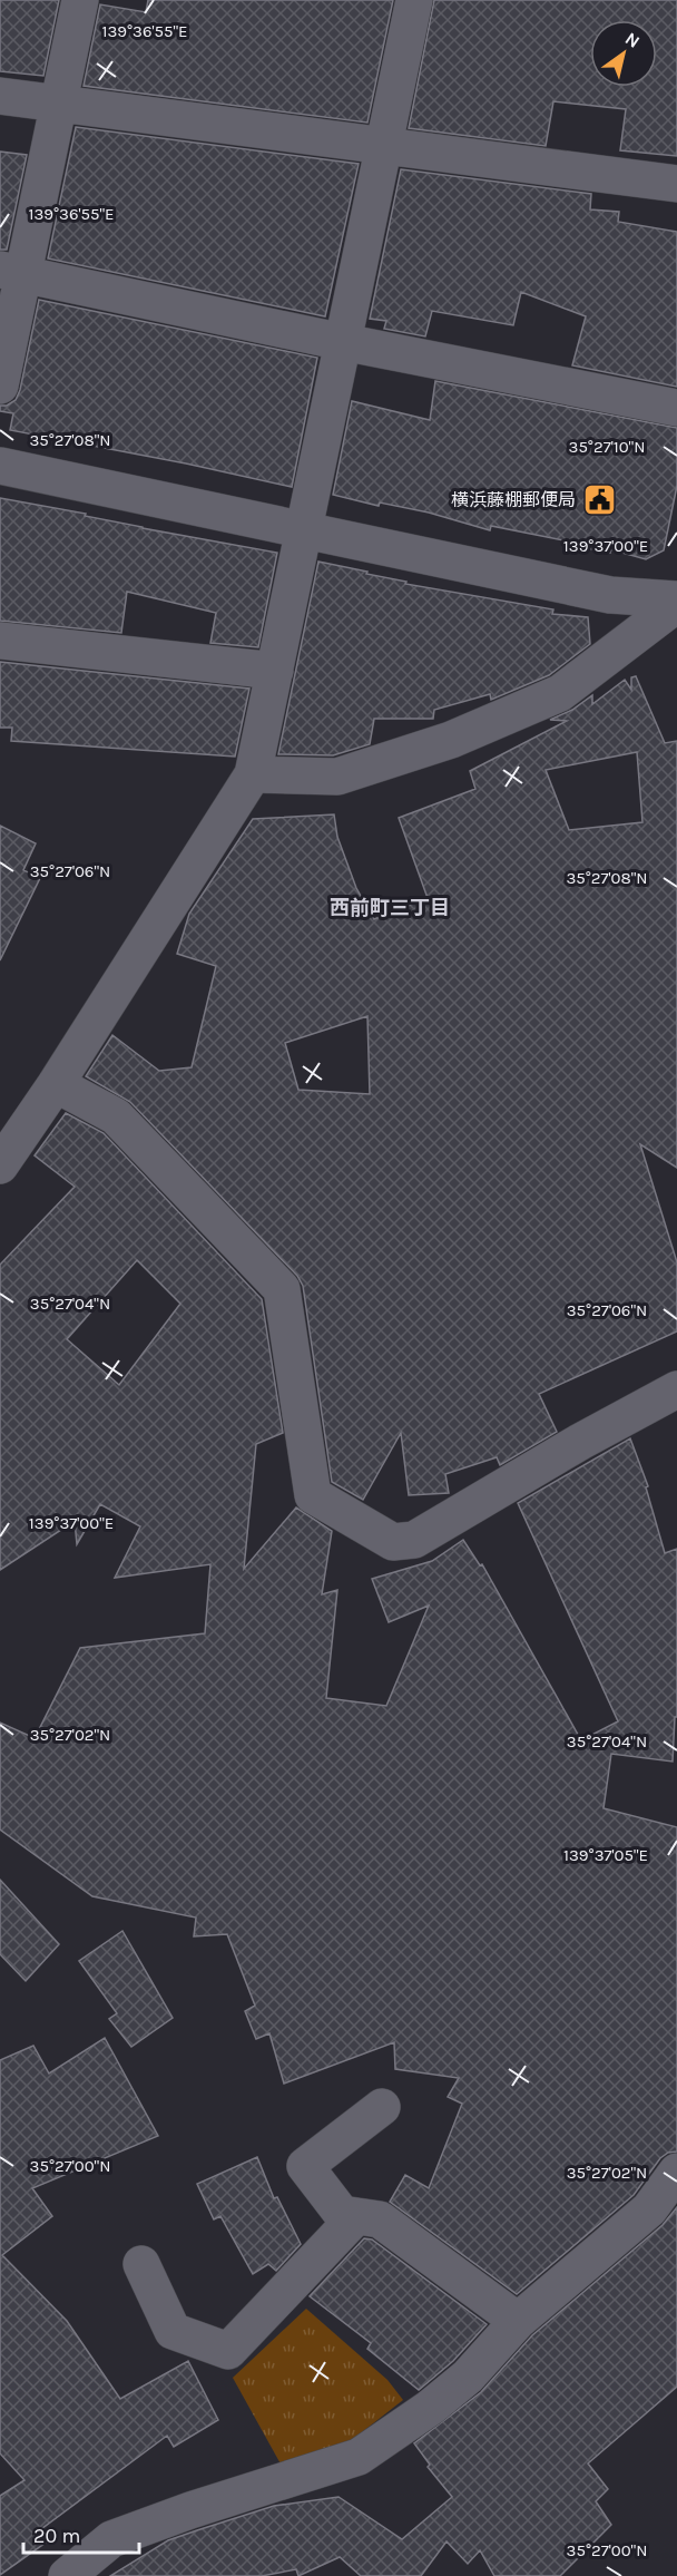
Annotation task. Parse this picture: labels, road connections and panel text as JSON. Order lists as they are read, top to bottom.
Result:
{
  "districts": ["西前町三丁目"],
  "places": {
    "public building": ["横浜藤棚郵便局"]
  },
  "scale_bar": "20 m",
  "north": "top right",
  "coordinates": [
    "139°36'55\"E",
    "35°27'08\"N",
    "35°27'10\"N",
    "139°37'00\"E",
    "35°27'06\"N",
    "35°27'04\"N",
    "35°27'02\"N",
    "139°37'05\"E",
    "35°27'00\"N"
  ]
}
